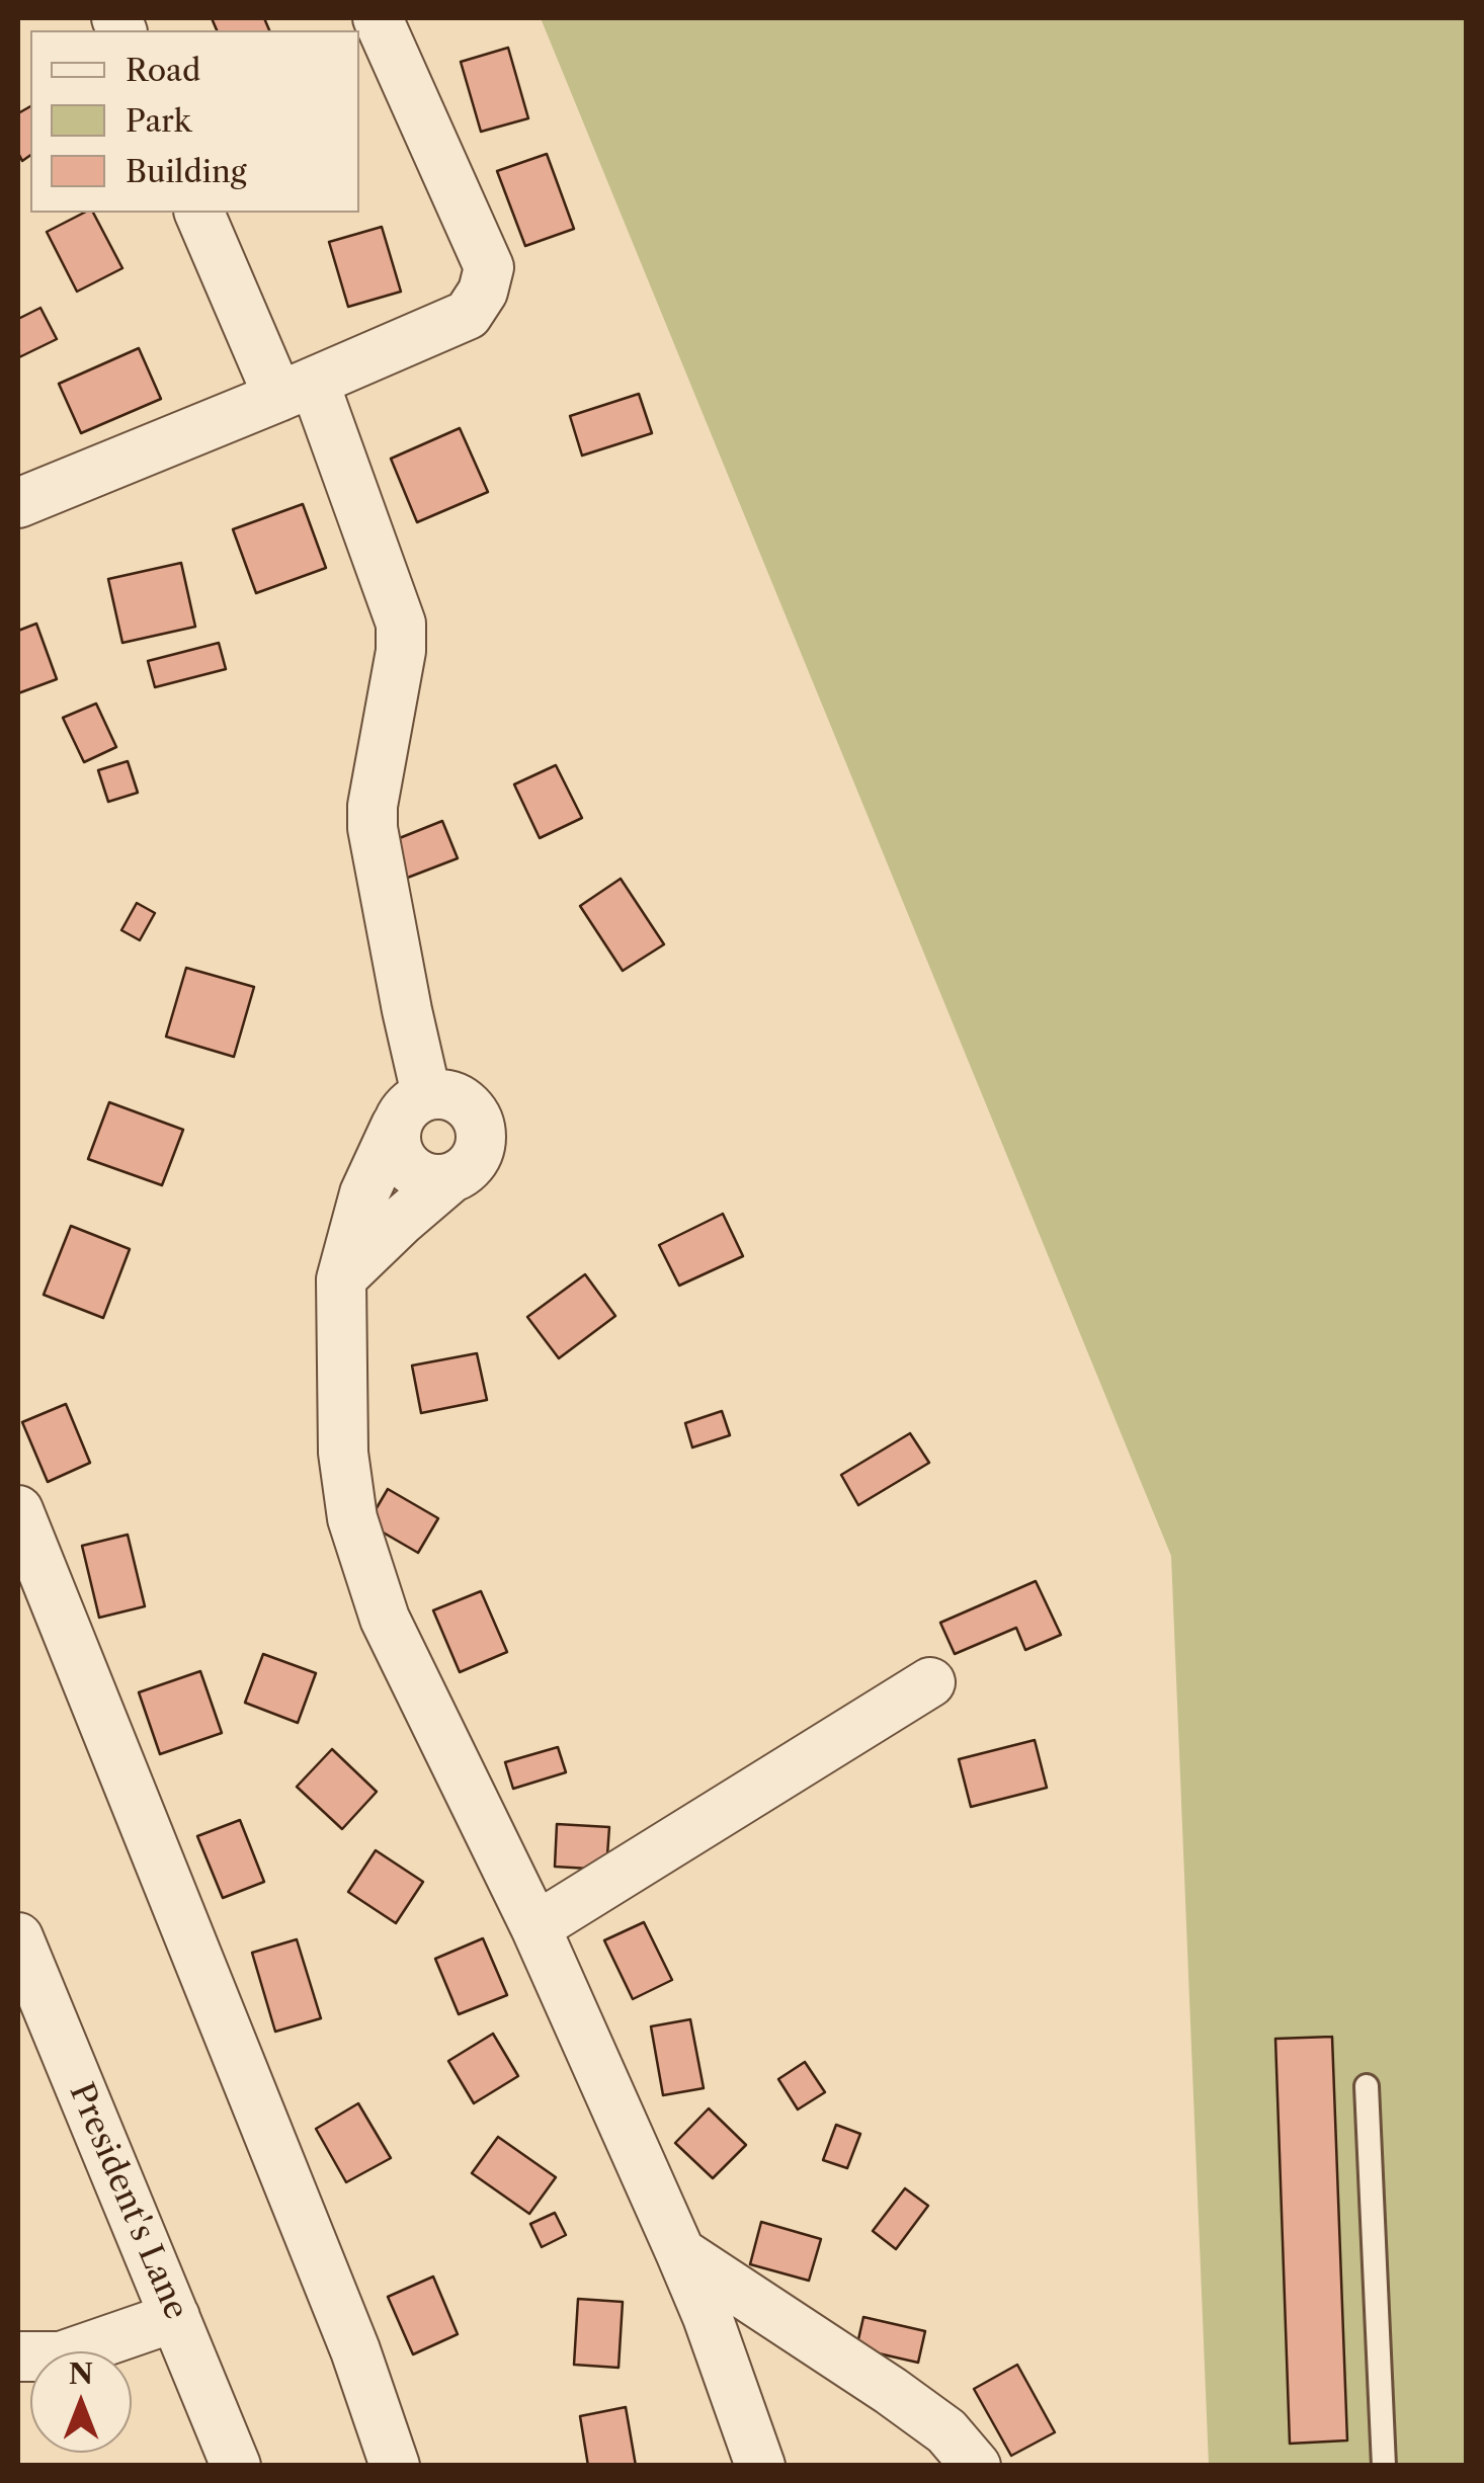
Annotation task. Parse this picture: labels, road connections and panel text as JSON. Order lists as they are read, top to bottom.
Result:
{
  "streets": {
    "street": ["President's Lane"]
  },
  "legend": ["Road", "Park", "Building"],
  "north": "top"
}
